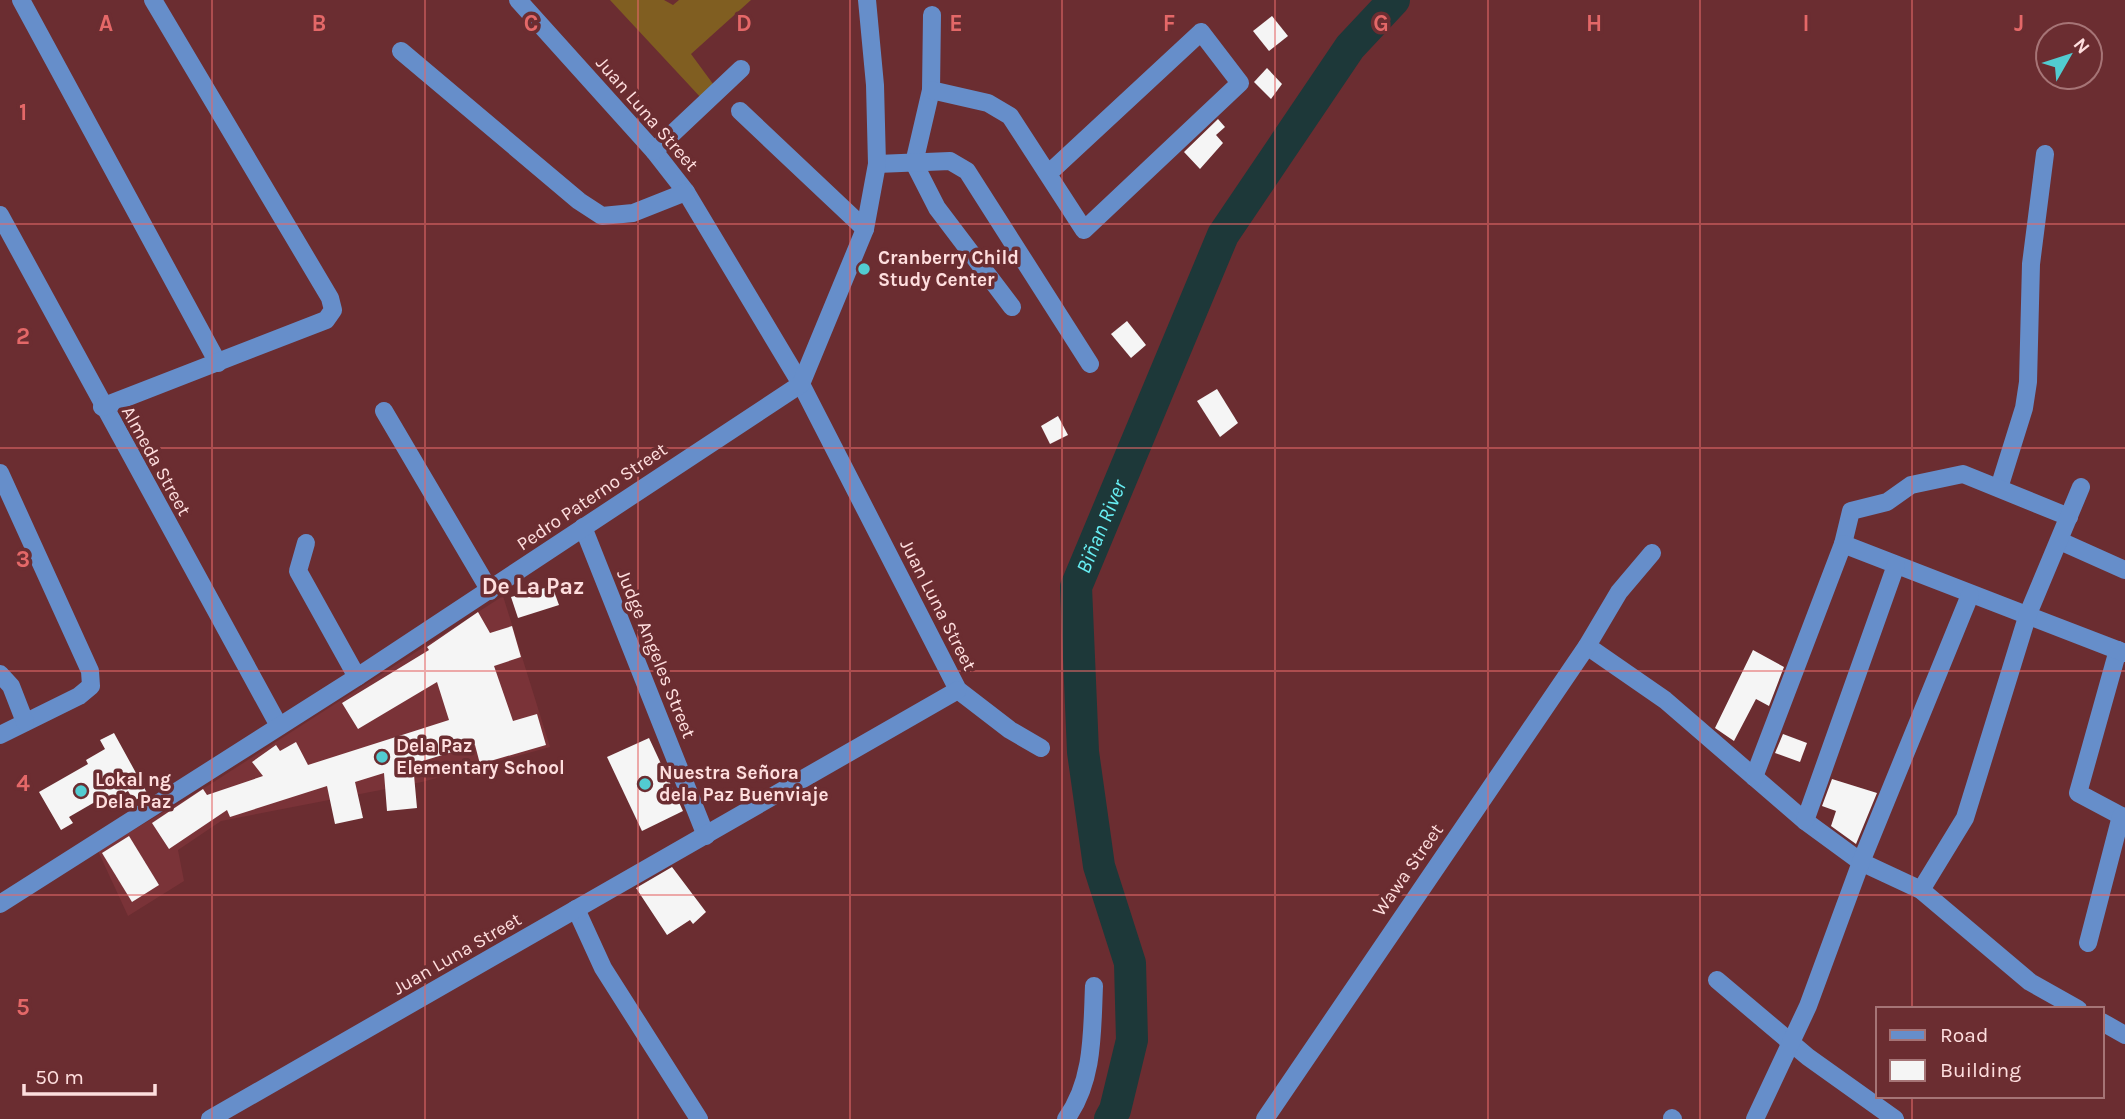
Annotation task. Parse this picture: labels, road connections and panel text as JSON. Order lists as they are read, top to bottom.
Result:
{
  "streets": {
    "street": [
      "Juan Luna Street",
      "Almeda Street",
      "Pedro Paterno Street",
      "Judge Angeles Street",
      "Wawa Street"
    ]
  },
  "crossings": [
    ["Juan Luna Street", "Pedro Paterno Street"],
    ["Juan Luna Street", "Judge Angeles Street"],
    ["Almeda Street", "Pedro Paterno Street"],
    ["Pedro Paterno Street", "Judge Angeles Street"]
  ],
  "districts": ["De La Paz"],
  "water": ["Biñan River"],
  "places": [
    "Cranberry Child Study Center",
    "Dela Paz Elementary School",
    "Nuestra Señora dela Paz Buenviaje",
    "Lokal ng Dela Paz"
  ],
  "legend": ["Road", "Building"],
  "scale_bar": "50 m",
  "north": "top right",
  "grid": {
    "columns": [
      "A",
      "B",
      "C",
      "D",
      "E",
      "F",
      "G",
      "H",
      "I",
      "J"
    ],
    "rows": [
      "1",
      "2",
      "3",
      "4",
      "5"
    ]
  }
}
